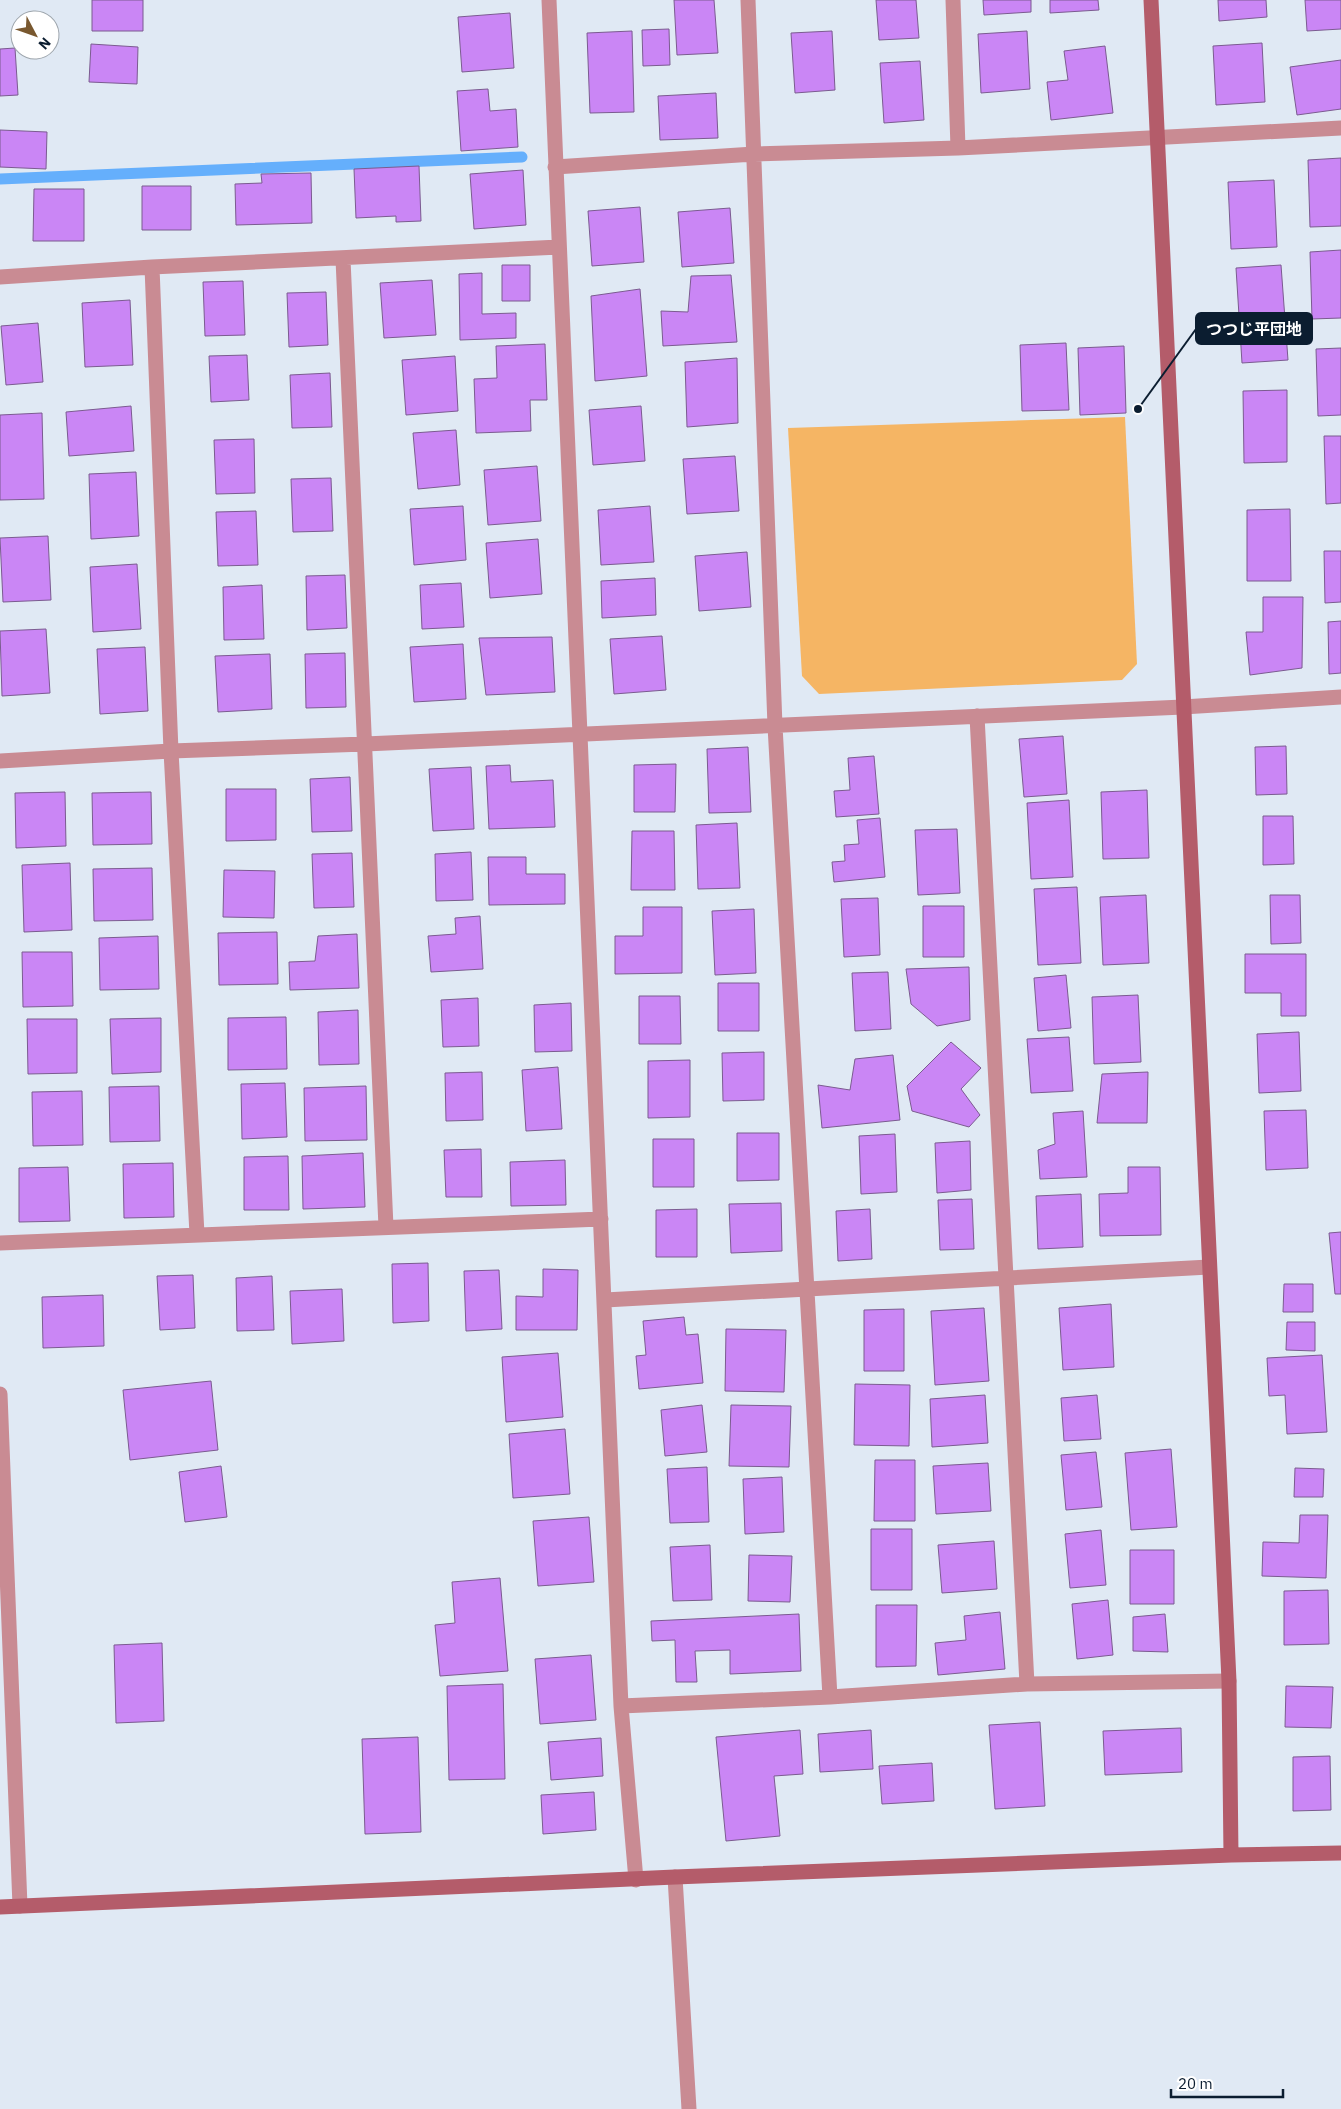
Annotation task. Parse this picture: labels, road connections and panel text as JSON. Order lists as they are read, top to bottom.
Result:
{
  "places": ["つつじ平団地"],
  "scale_bar": "20 m",
  "north": "bottom right"
}
